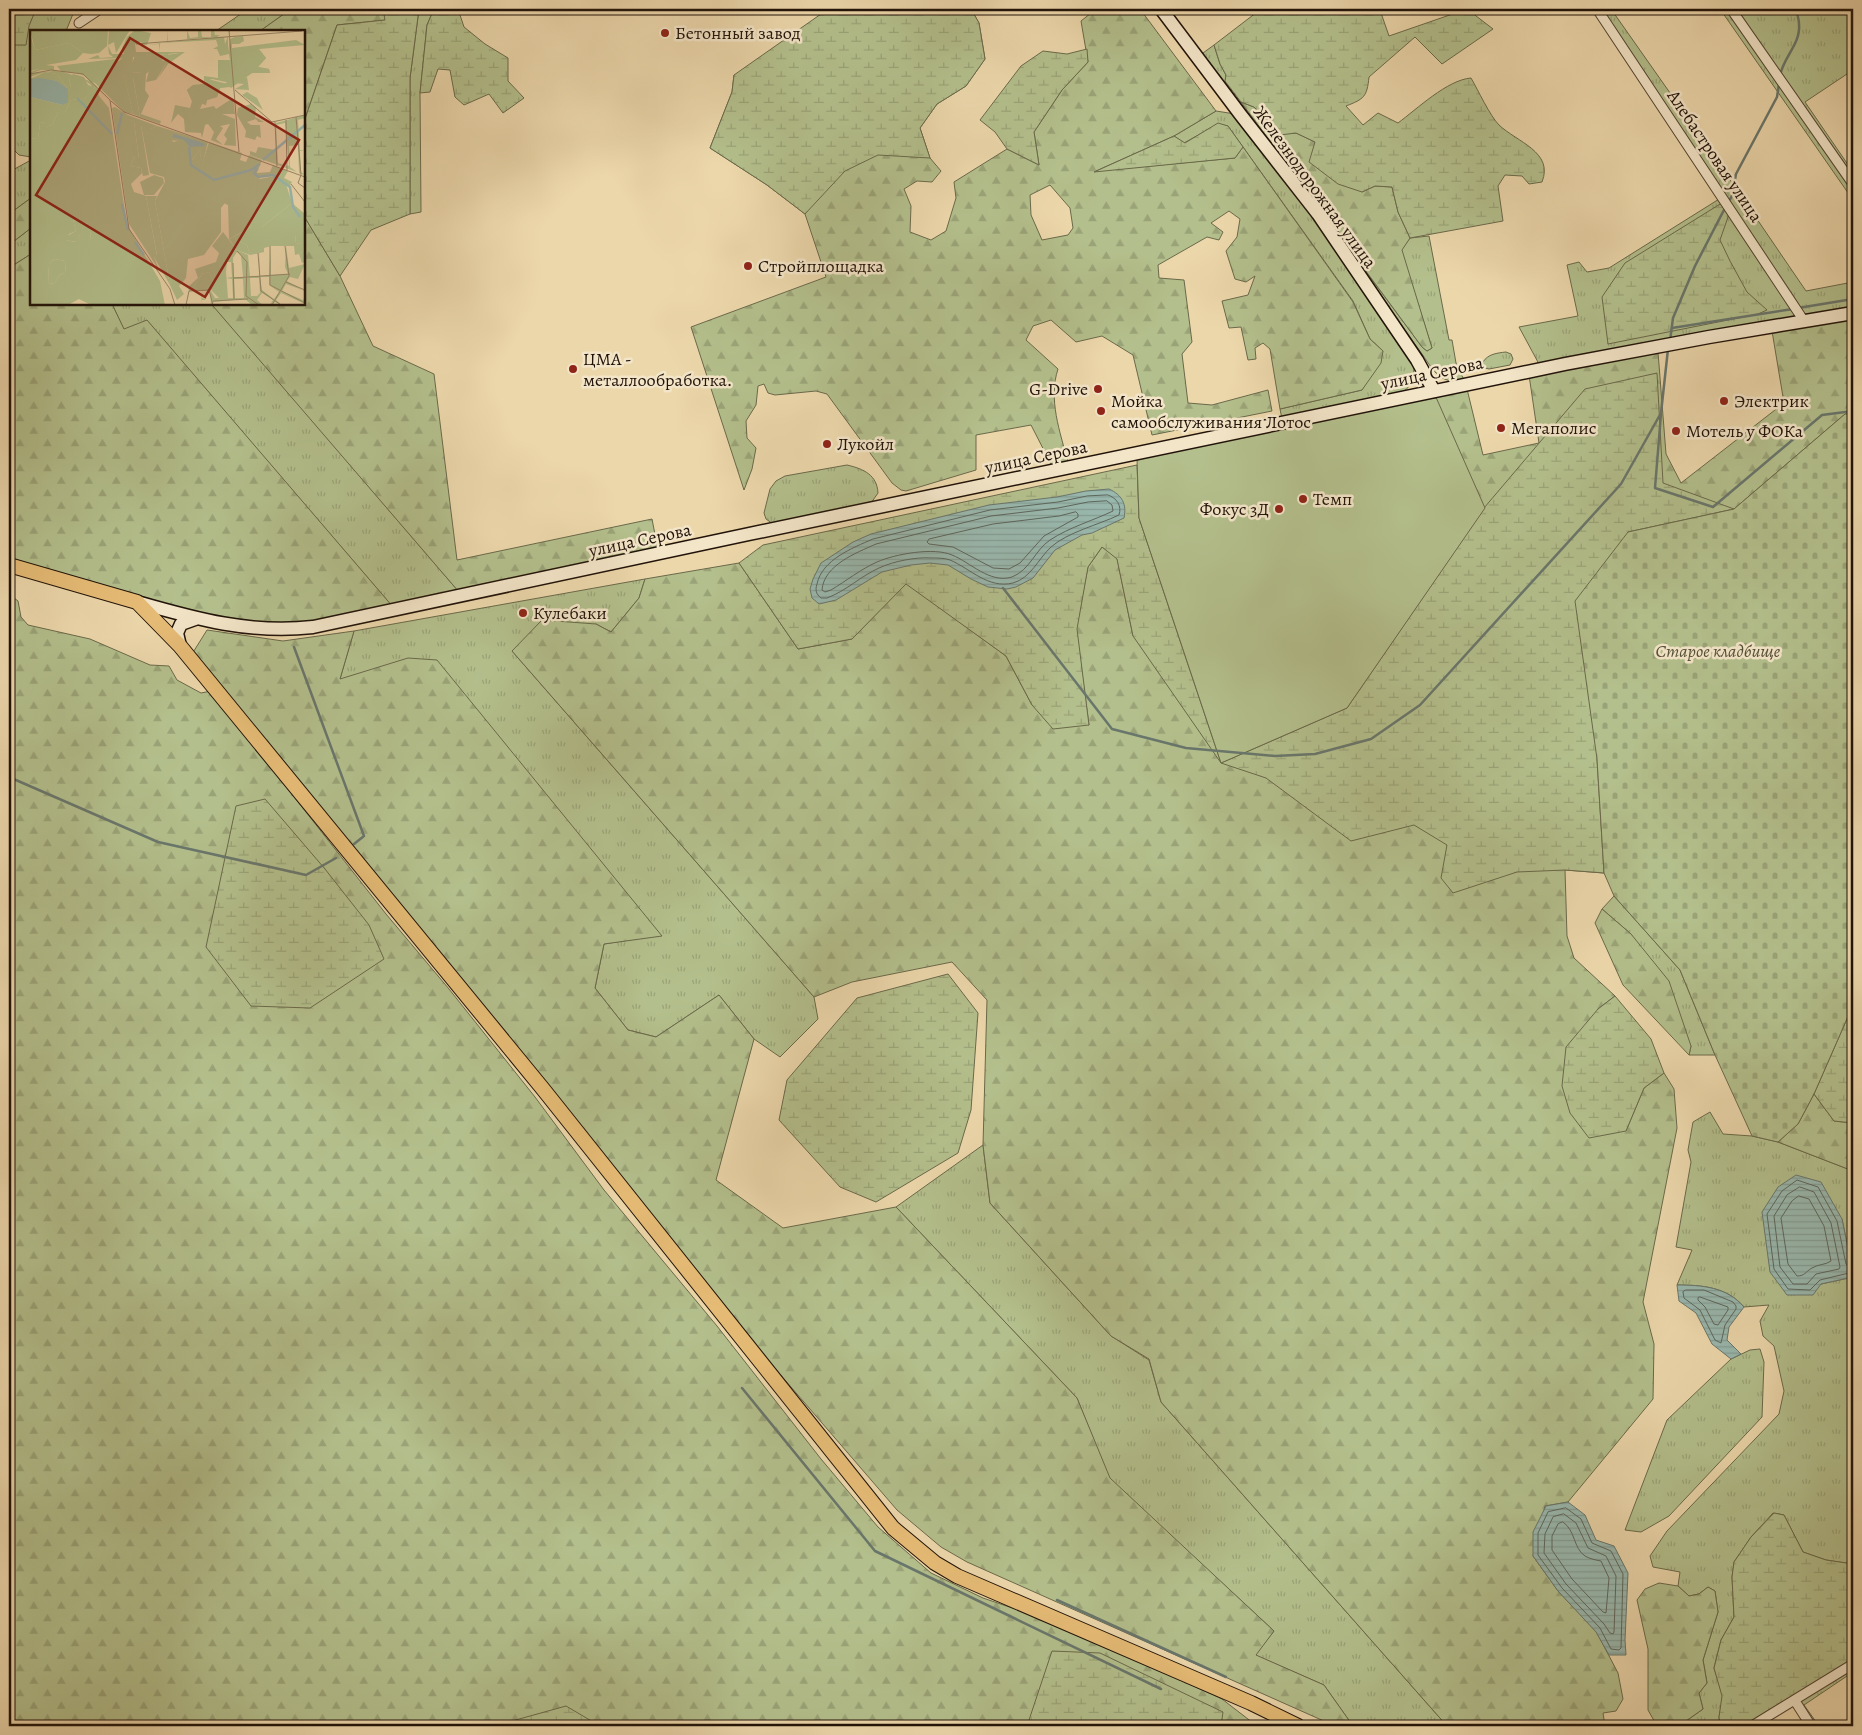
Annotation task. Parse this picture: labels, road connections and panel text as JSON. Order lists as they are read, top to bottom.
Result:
{
  "streets": {
    "main road": ["Железнодорожная улица", "улица Серова"],
    "street": ["Алебастровая улица"]
  },
  "crossings": [
    ["Алебастровая улица", "улица Серова"],
    ["Железнодорожная улица", "улица Серова"]
  ],
  "parks": ["Старое кладбище"],
  "places": [
    "Бетонный завод",
    "Стройплощадка",
    "ЦМА - металлообработка.",
    "G-Drive",
    "Электрик",
    "Мойка самообслуживания Лотос",
    "Мегаполис",
    "Мотель у ФОКа",
    "Лукойл",
    "Темп",
    "Фокус 3Д",
    "Кулебаки"
  ]
}
